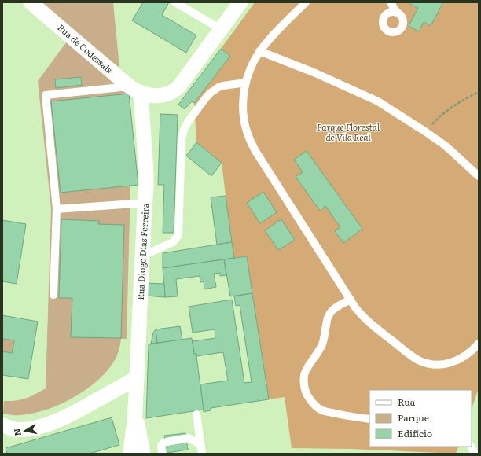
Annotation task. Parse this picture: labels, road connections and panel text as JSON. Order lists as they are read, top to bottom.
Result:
{
  "streets": {
    "street": ["Rua de Codessais", "Rua Diogo Dias Ferreira"]
  },
  "crossings": [
    ["Rua de Codessais", "Rua Diogo Dias Ferreira"]
  ],
  "parks": ["Parque Florestal de Vila Real"],
  "legend": ["Rua", "Parque", "Edifício"],
  "north": "left"
}
